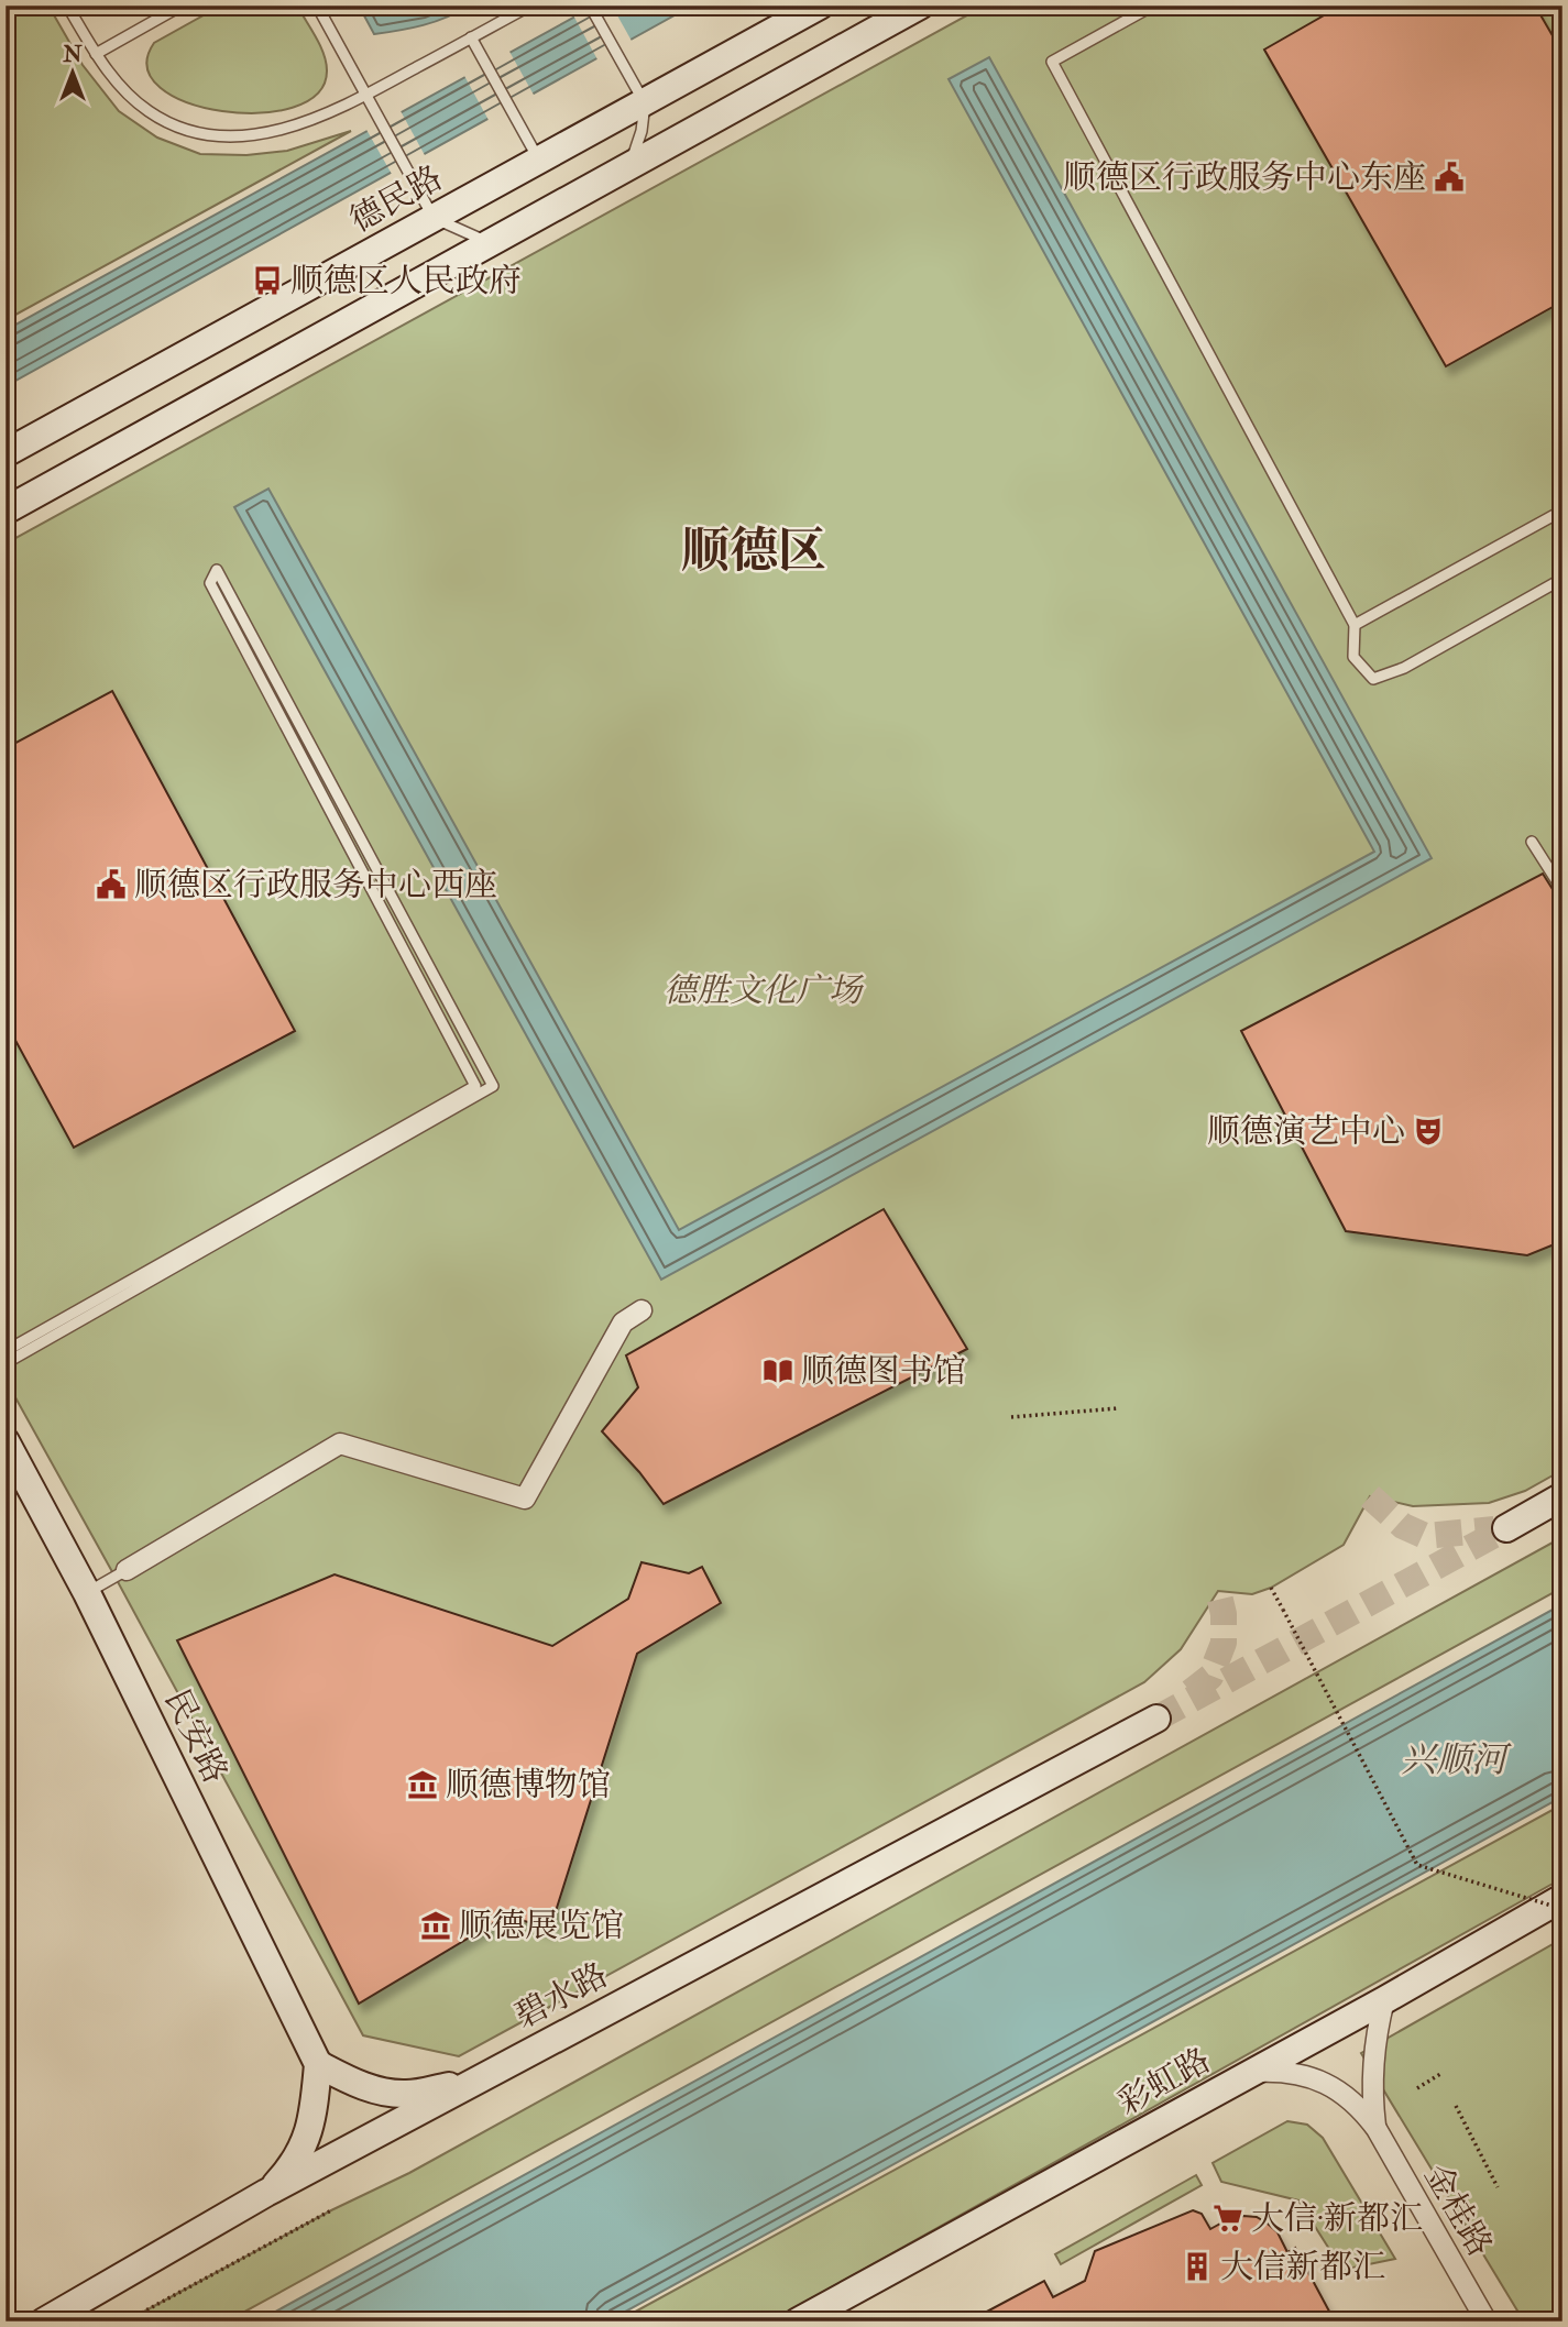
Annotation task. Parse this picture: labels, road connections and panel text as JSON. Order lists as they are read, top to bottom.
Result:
{
  "streets": {
    "main road": [
      "德民路",
      "民安路",
      "碧水路",
      "彩虹路"
    ],
    "street": ["金桂路"]
  },
  "crossings": [
    ["彩虹路", "金桂路"]
  ],
  "districts": ["顺德区"],
  "water": ["兴顺河"],
  "parks": ["德胜文化广场"],
  "places": {
    "public building": ["顺德区行政服务中心东座", "顺德区行政服务中心西座"],
    "bus stop": ["顺德区人民政府"],
    "theatre": ["顺德演艺中心"],
    "library": ["顺德图书馆"],
    "museum": ["顺德博物馆", "顺德展览馆"],
    "supermarket": ["大信·新都汇"],
    "building": ["大信新都汇"]
  },
  "north": "top"
}
